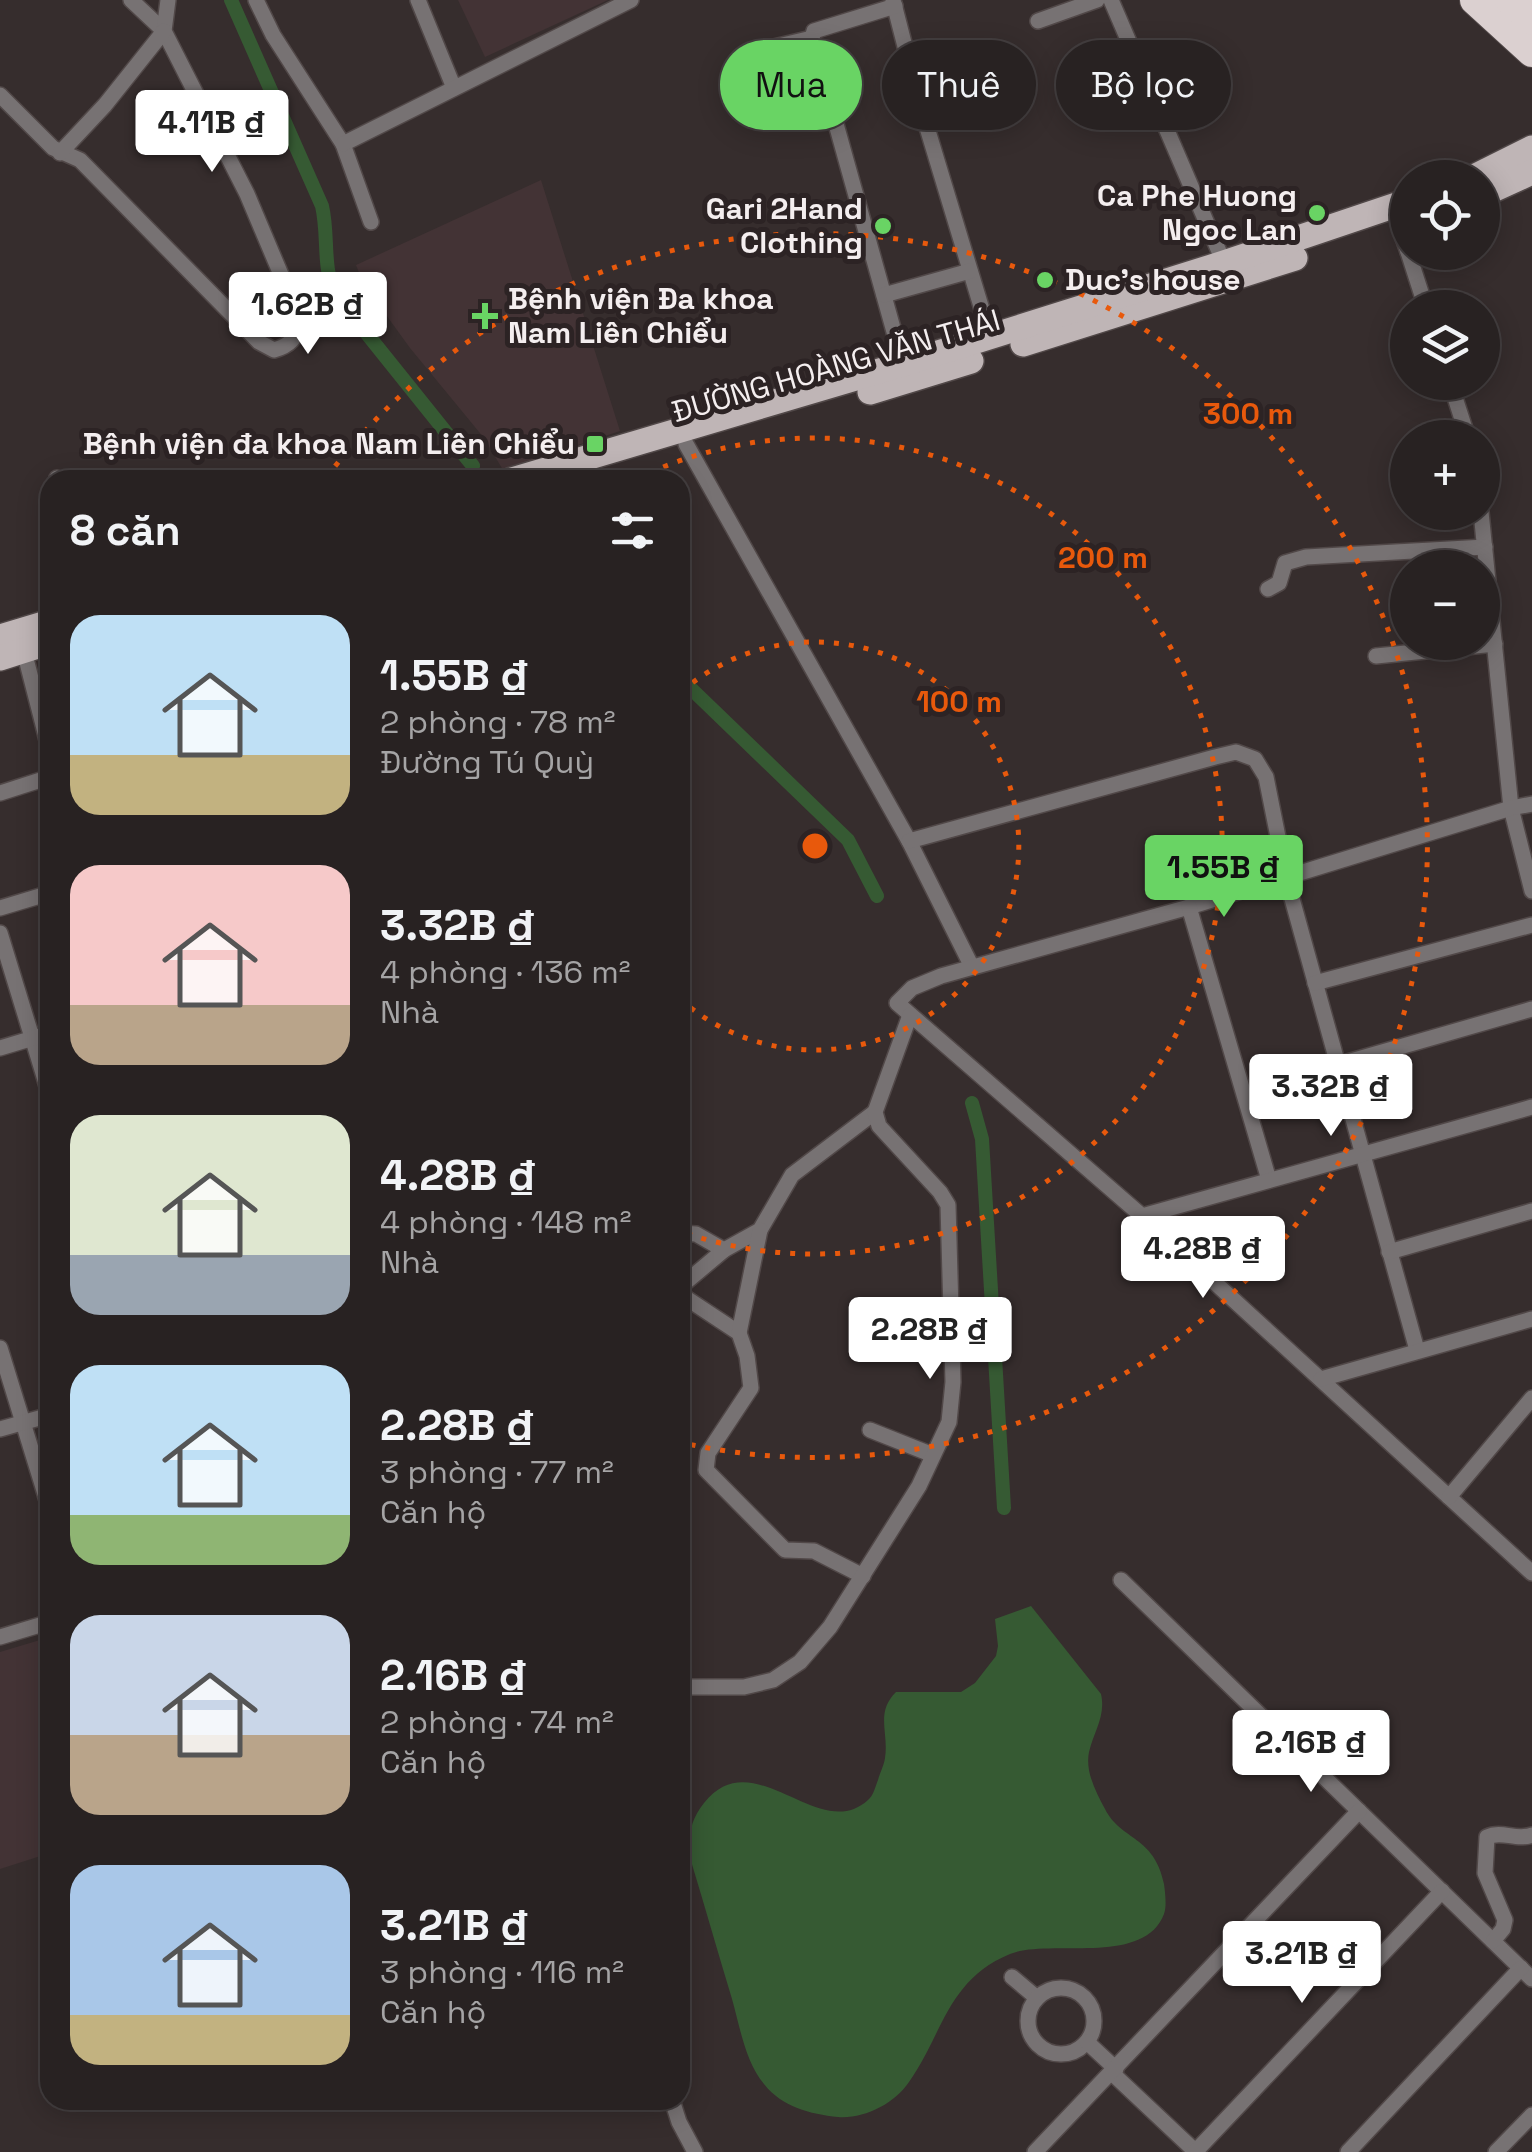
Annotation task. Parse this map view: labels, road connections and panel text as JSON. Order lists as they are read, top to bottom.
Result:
{
  "streets": {
    "main road": ["ĐƯỜNG HOÀNG VĂN THÁI"]
  },
  "places": {
    "other": ["Ca Phe Huong Ngoc Lan", "Gari 2Hand Clothing", "Duc's house"],
    "health": ["Bệnh viện Đa khoa Nam Liên Chiểu"],
    "transit": ["Bệnh viện đa khoa Nam Liên Chiểu"]
  },
  "page": {
    "chip": ["Mua", "Thuê", "Bộ lọc"],
    "price": [
      "4.11B ₫",
      "1.62B ₫",
      "1.55B ₫",
      "3.32B ₫",
      "4.28B ₫",
      "2.28B ₫",
      "2.16B ₫",
      "3.21B ₫"
    ],
    "map_buttons": ["+", "−"],
    "heading": "8 căn",
    "list": [
      {
        "name": "1.55B ₫",
        "note": "2 phòng · 78 m² · Đường Tú Quỳ"
      },
      {
        "name": "3.32B ₫",
        "note": "4 phòng · 136 m² · Nhà"
      },
      {
        "name": "4.28B ₫",
        "note": "4 phòng · 148 m² · Nhà"
      },
      {
        "name": "2.28B ₫",
        "note": "3 phòng · 77 m² · Căn hộ"
      },
      {
        "name": "2.16B ₫",
        "note": "2 phòng · 74 m² · Căn hộ"
      },
      {
        "name": "3.21B ₫",
        "note": "3 phòng · 116 m² · Căn hộ"
      }
    ]
  },
  "rings": ["300 m", "200 m", "100 m"]
}
